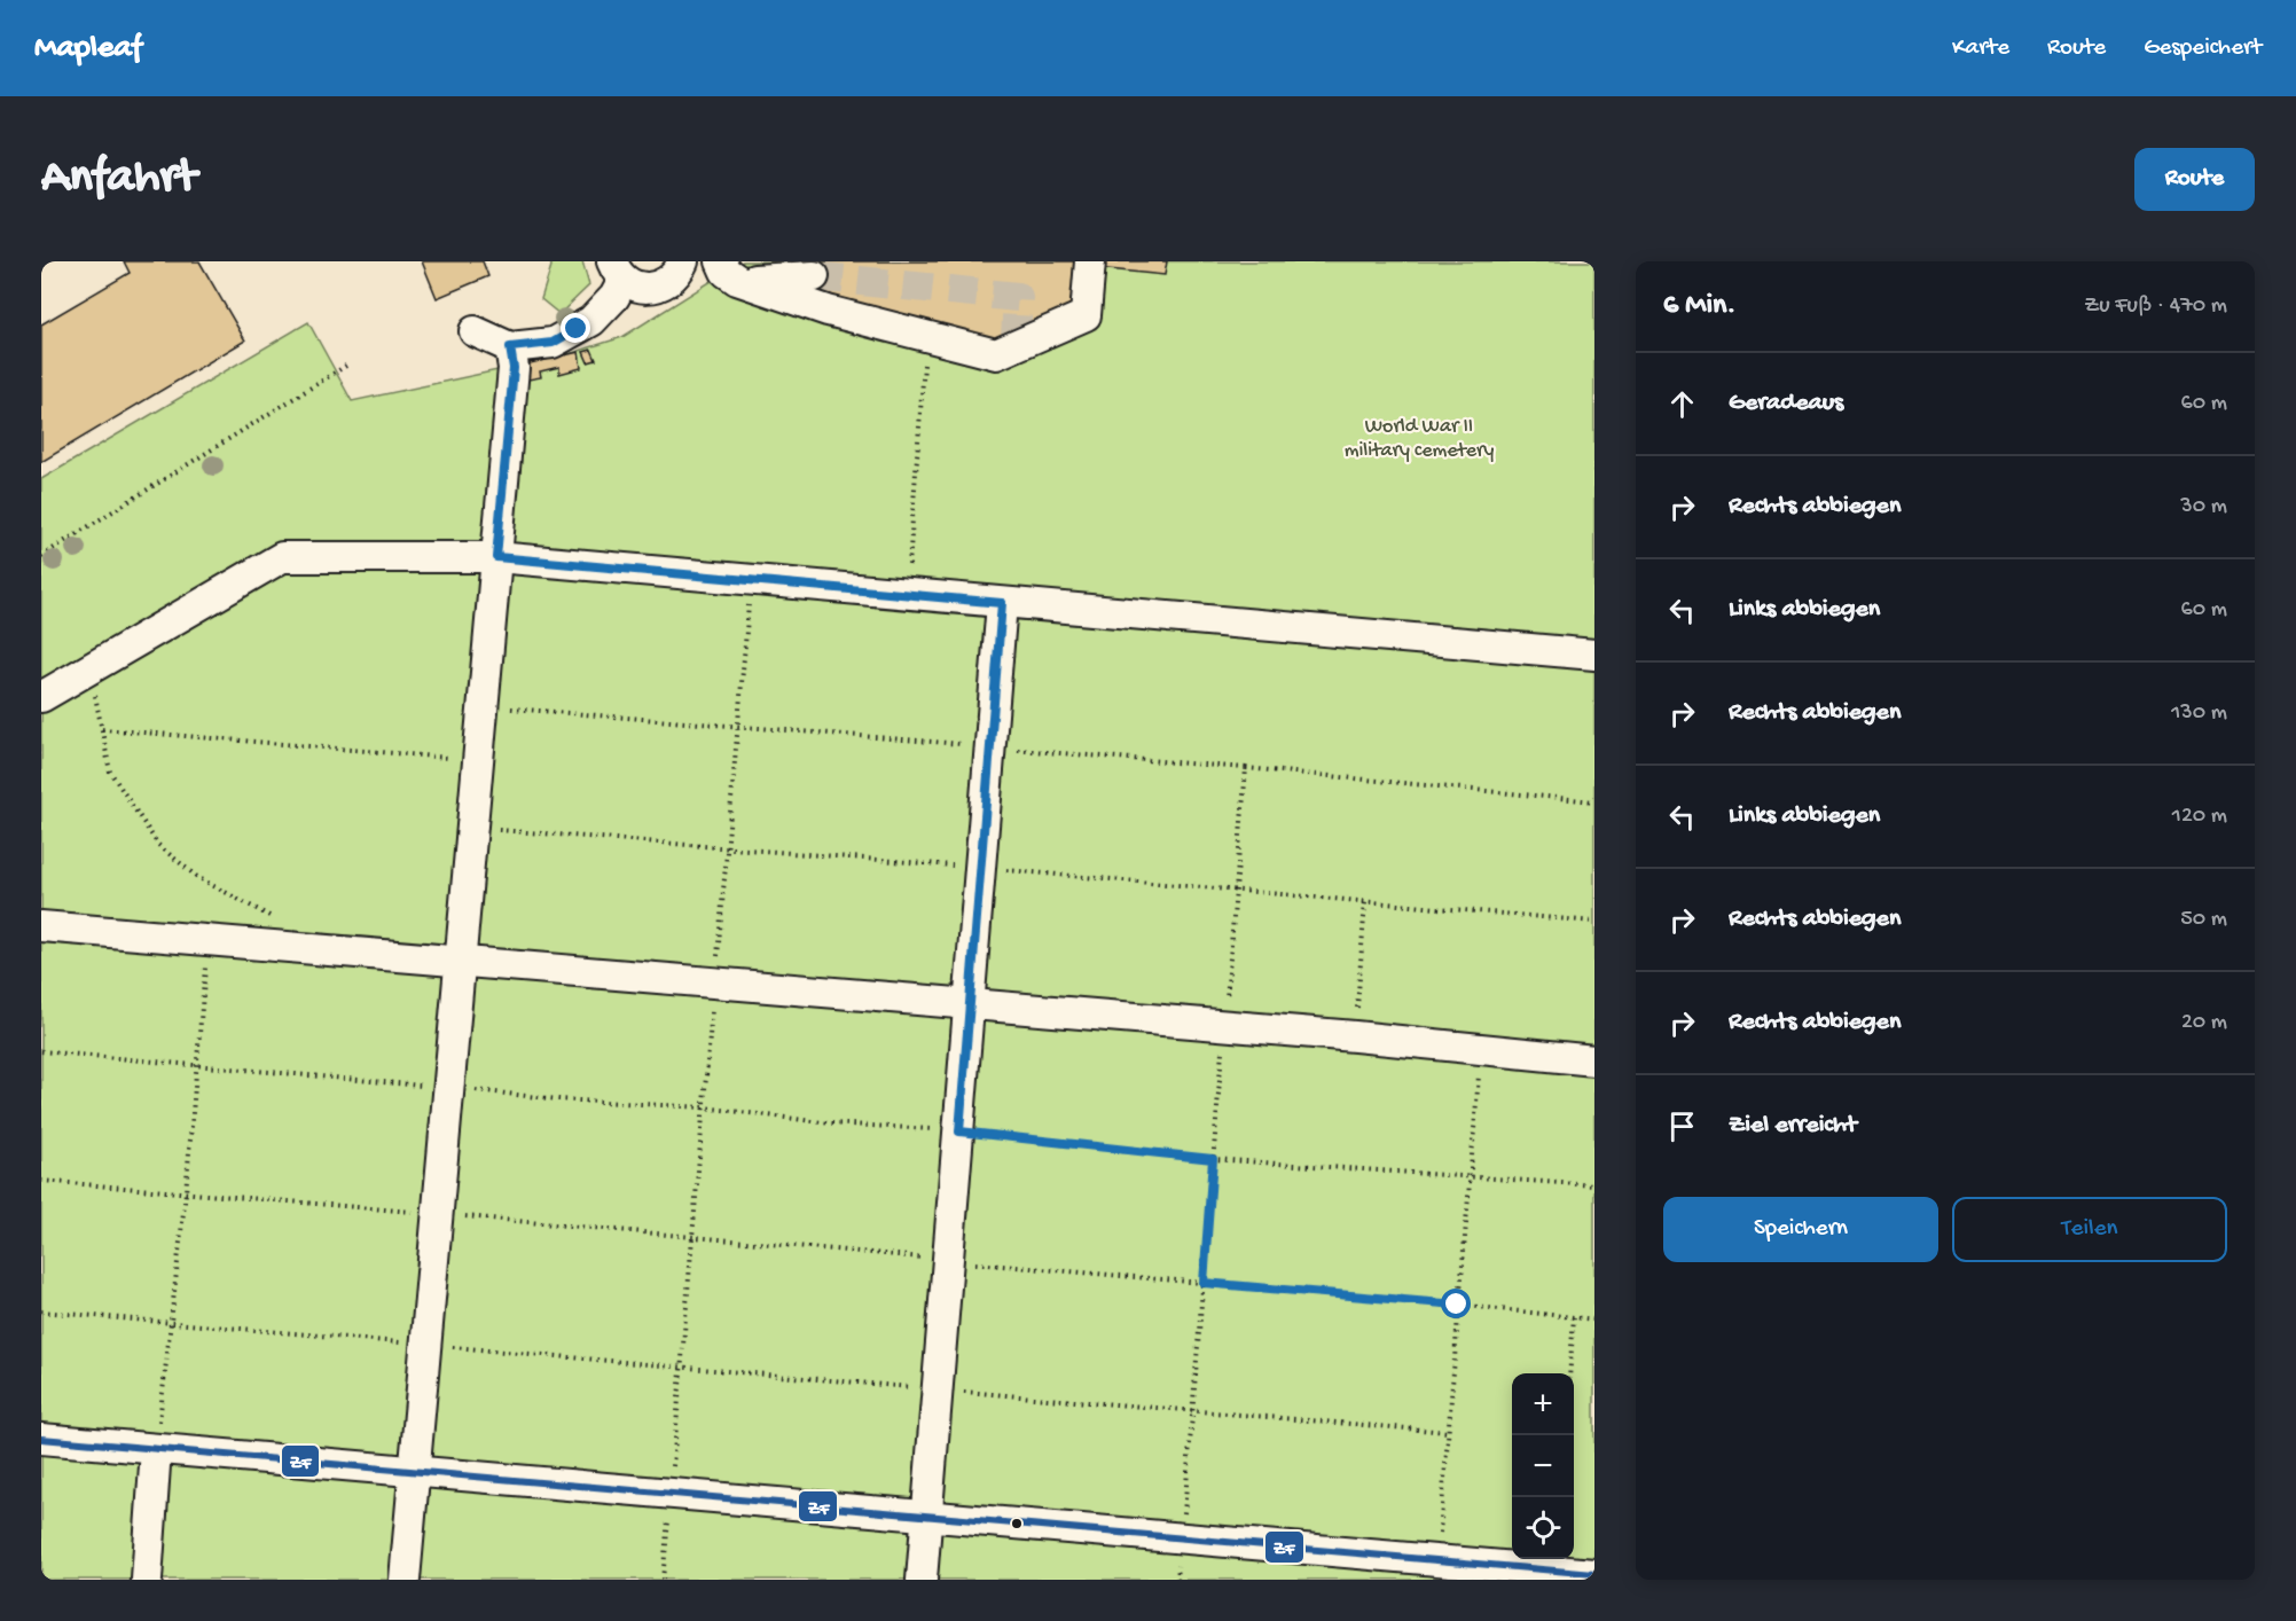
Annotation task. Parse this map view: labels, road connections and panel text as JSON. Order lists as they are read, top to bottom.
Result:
{
  "parks": ["World War II military cemetery"],
  "lines": ["transit line ZF"],
  "page": {
    "header": "Mapleaf",
    "nav": ["Karte", "Route", "Gespeichert"],
    "buttons": [
      "Route",
      ["Speichern", "Teilen"]
    ],
    "title": "Anfahrt",
    "heading": ["6 Min.", "Zu Fuß · 470 m"],
    "list": [
      ["Geradeaus", "60 m"],
      ["Rechts abbiegen", "30 m"],
      ["Links abbiegen", "60 m"],
      ["Rechts abbiegen", "130 m"],
      ["Links abbiegen", "120 m"],
      ["Rechts abbiegen", "50 m"],
      ["Rechts abbiegen", "20 m"],
      "Ziel erreicht"
    ],
    "map_buttons": ["+", "−"]
  }
}
